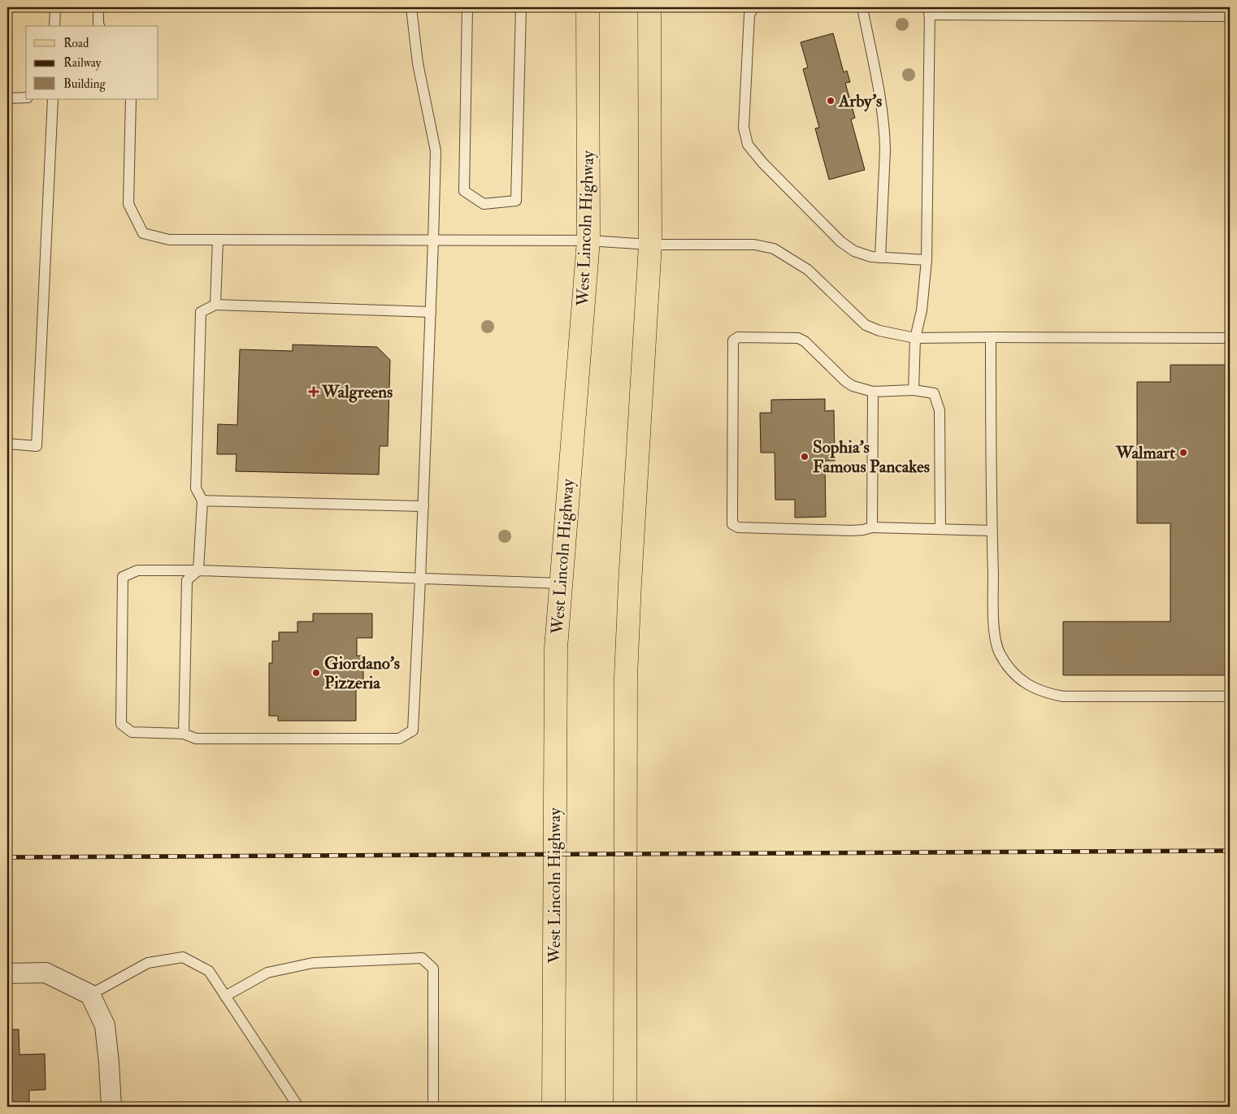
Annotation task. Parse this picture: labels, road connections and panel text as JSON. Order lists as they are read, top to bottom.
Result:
{
  "streets": {
    "main road": ["West Lincoln Highway"]
  },
  "places": {
    "other": [
      "Arby's",
      "Walmart",
      "Sophia's Famous Pancakes",
      "Giordano's Pizzeria"
    ],
    "health": ["Walgreens"]
  },
  "legend": ["Road", "Railway", "Building"]
}
